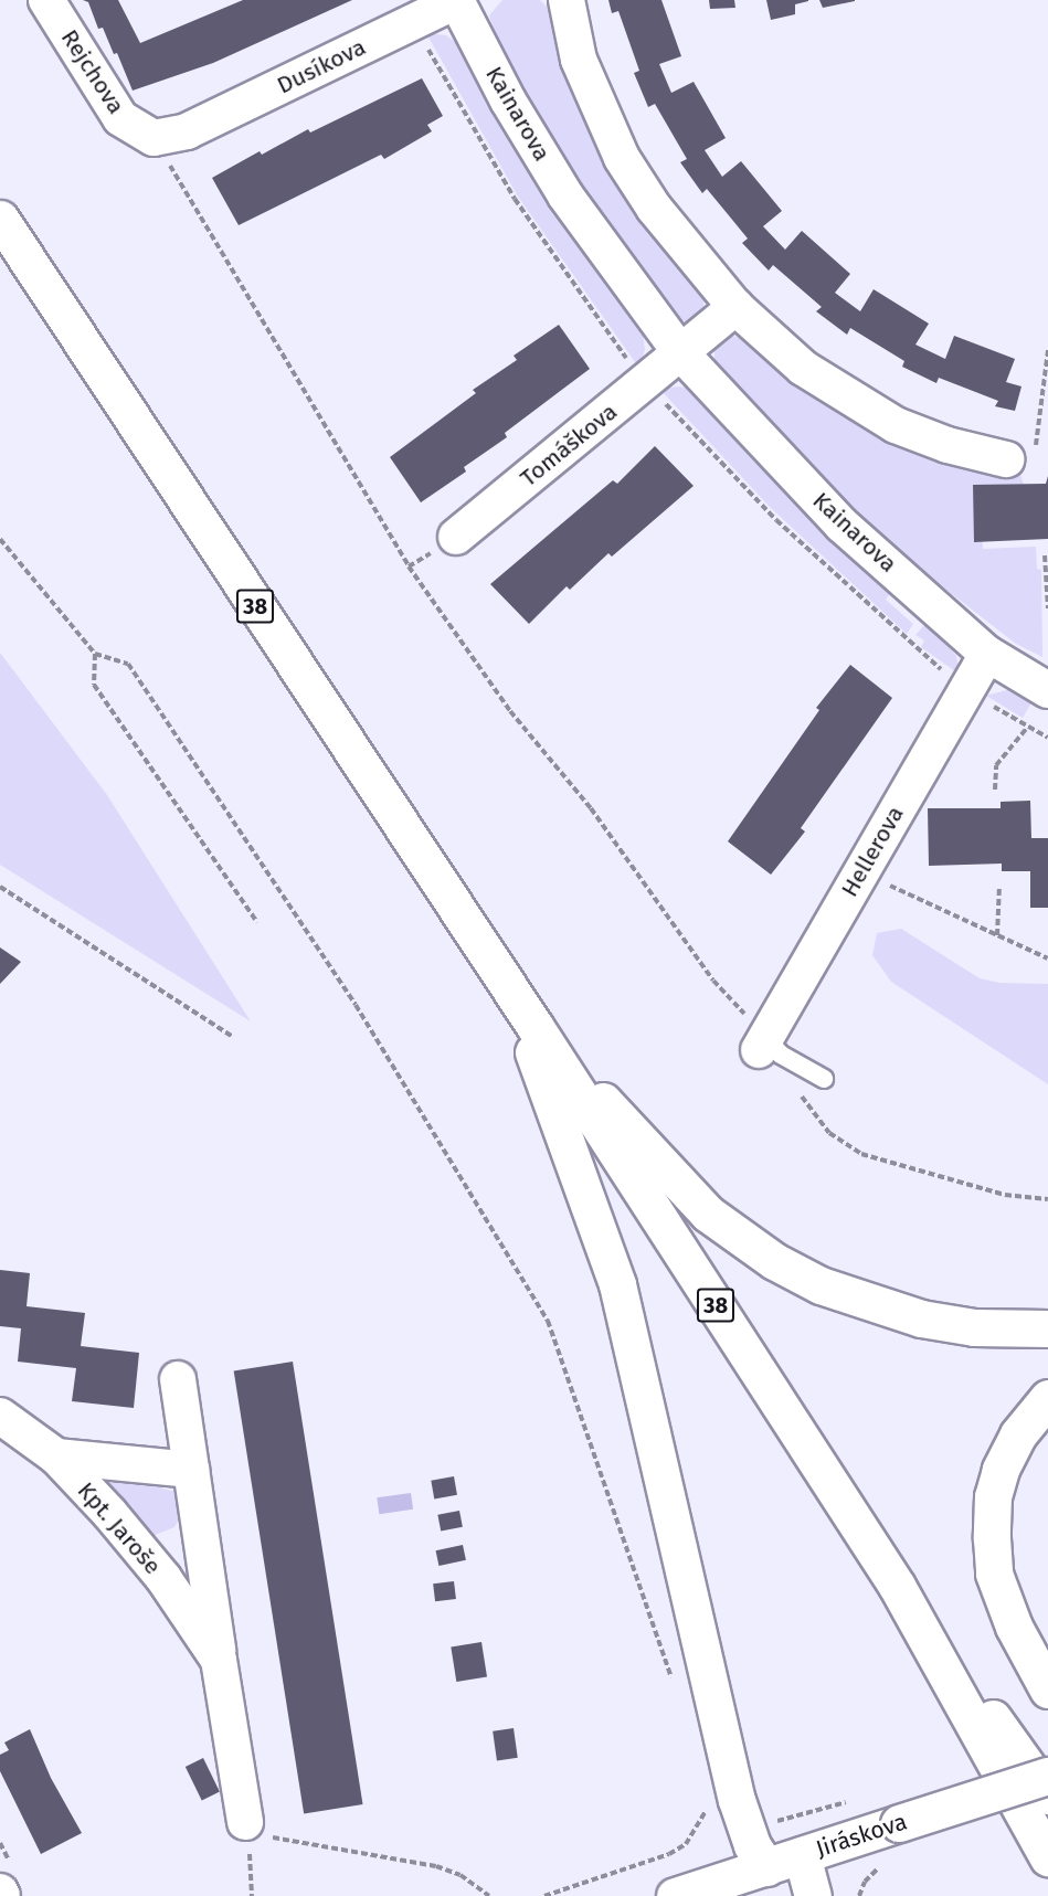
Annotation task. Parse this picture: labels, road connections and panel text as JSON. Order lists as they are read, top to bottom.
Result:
{
  "streets": {
    "main road": ["38", "Jiráskova"],
    "street": [
      "Dusíkova",
      "Rejchova",
      "Kainarova",
      "Tomáškova",
      "Hellerova",
      "Kpt. Jaroše"
    ]
  },
  "crossings": [
    ["Dusíkova", "Rejchova"],
    ["Dusíkova", "Kainarova"],
    ["Kainarova", "Tomáškova"],
    ["Kainarova", "Hellerova"]
  ]
}
